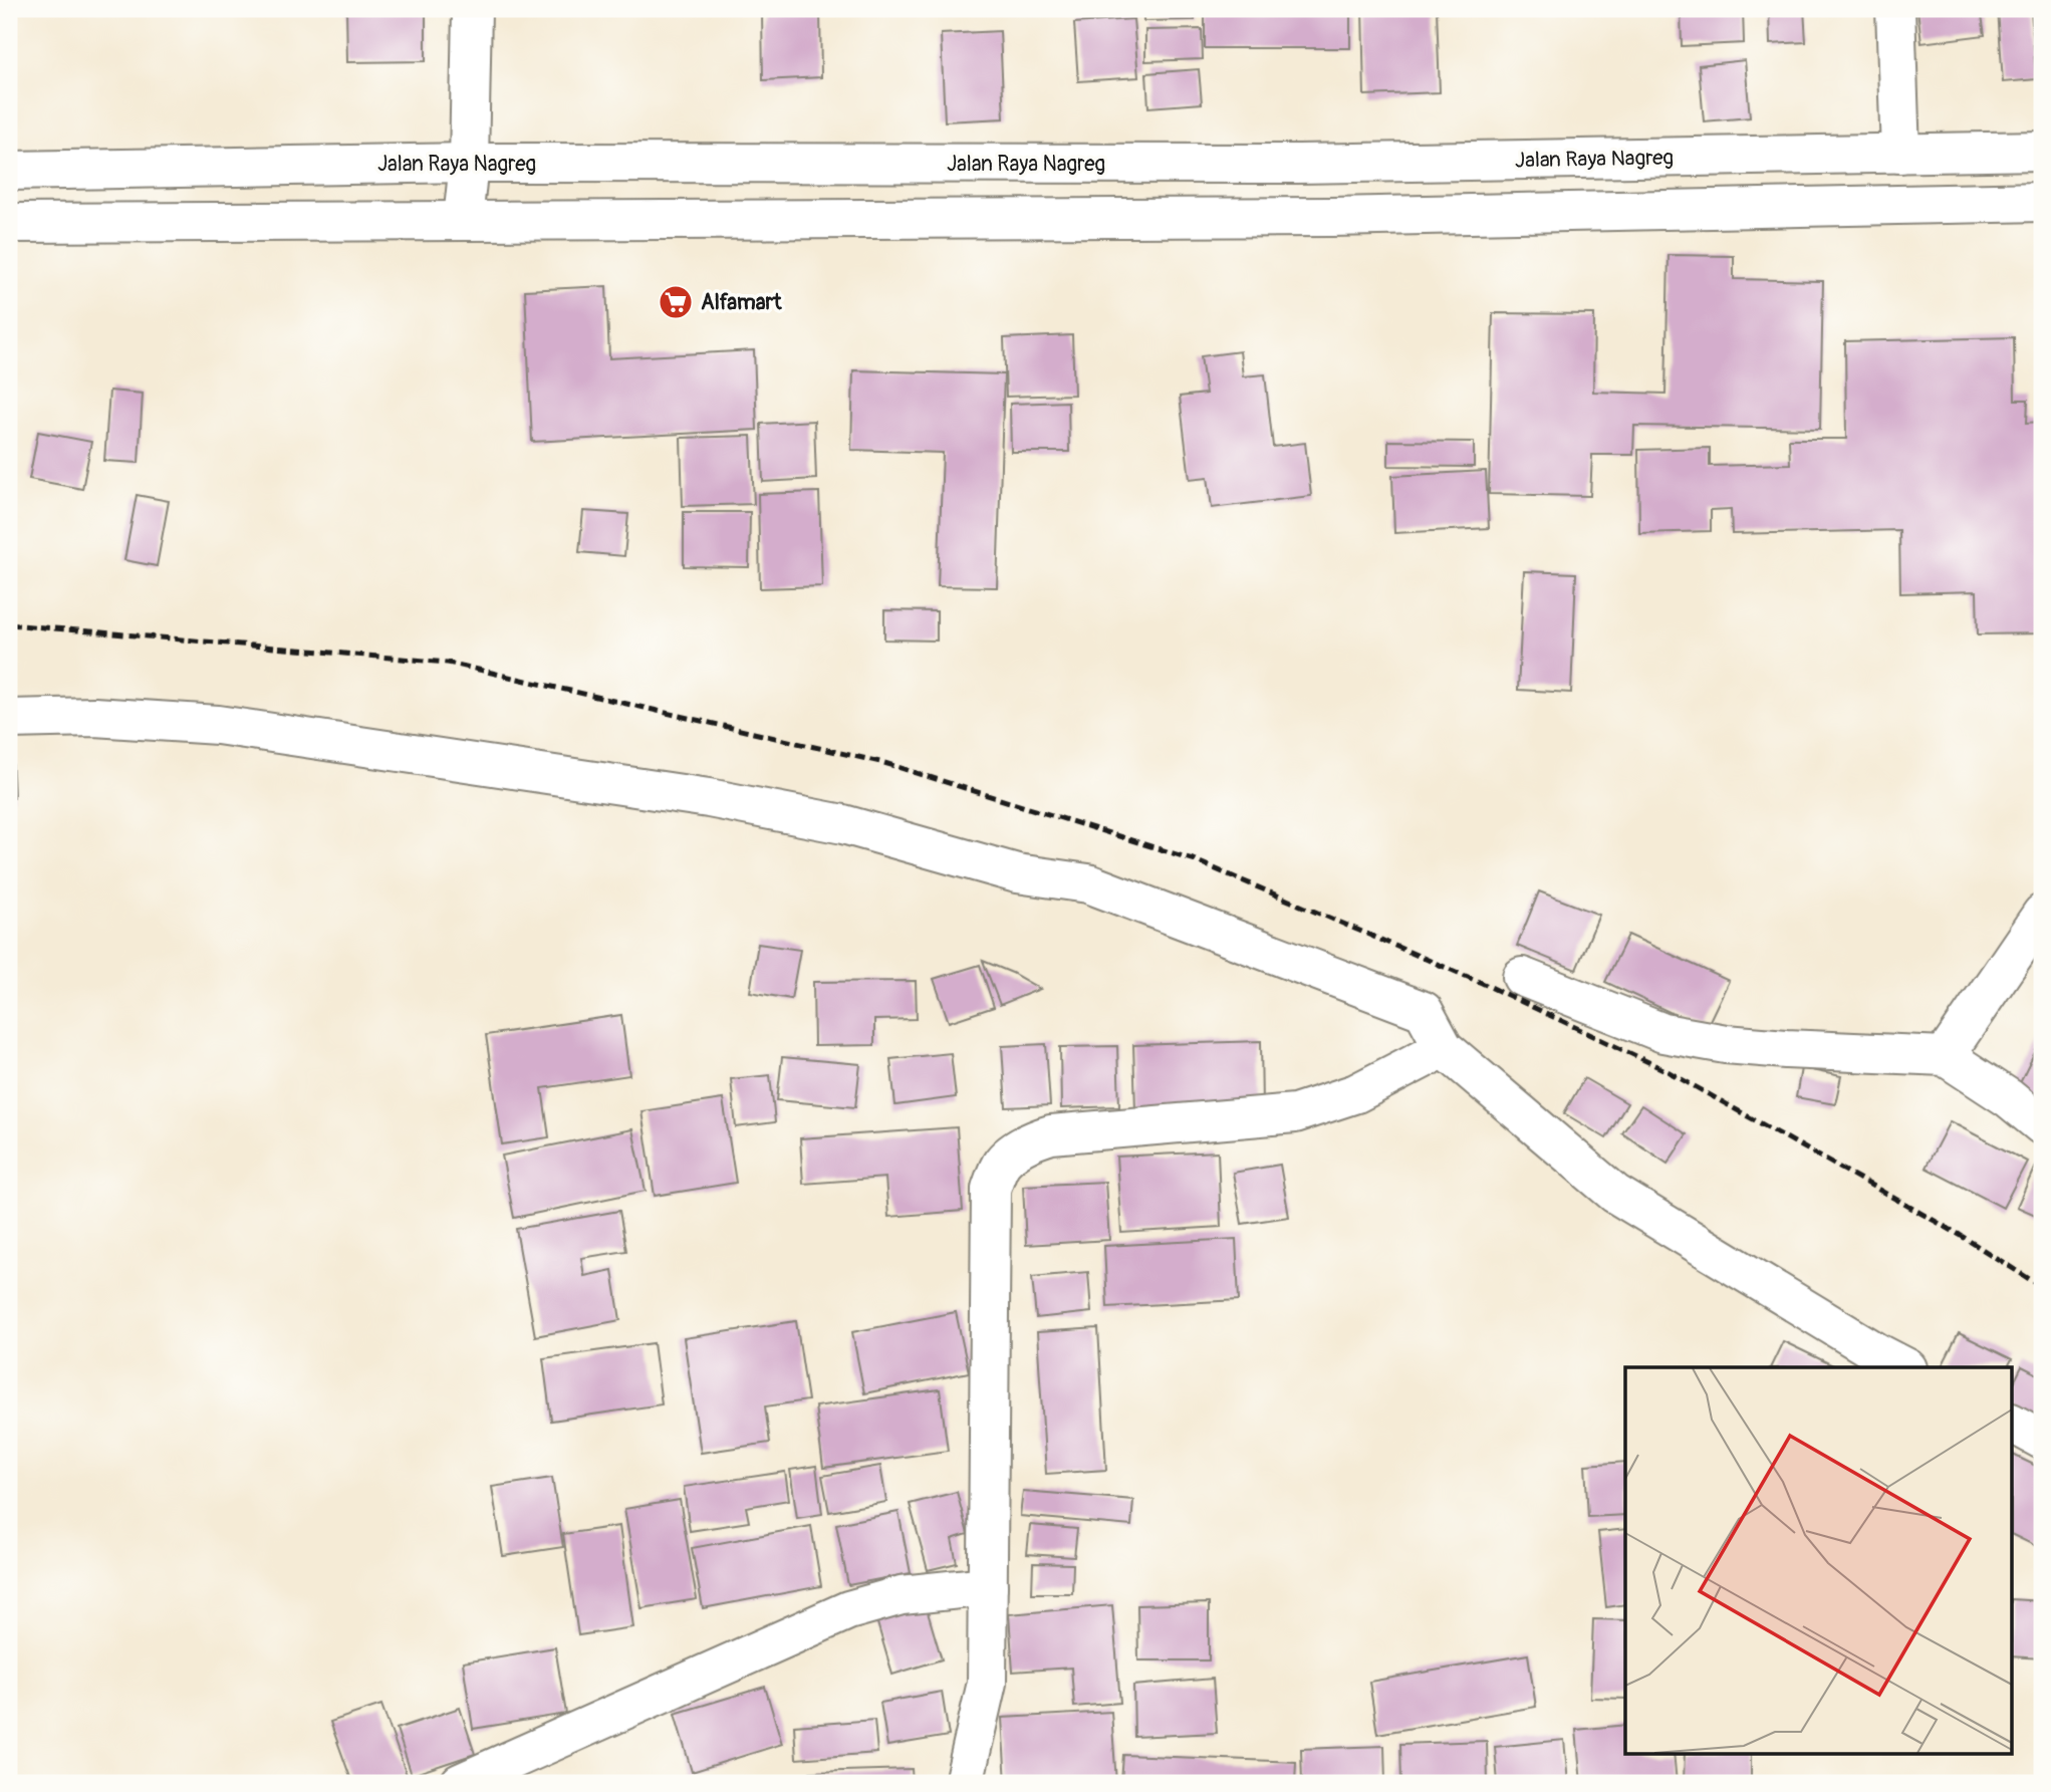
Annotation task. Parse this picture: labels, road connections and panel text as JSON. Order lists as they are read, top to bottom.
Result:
{
  "streets": {
    "main road": ["Jalan Raya Nagreg"]
  },
  "places": {
    "supermarket": ["Alfamart"]
  }
}
